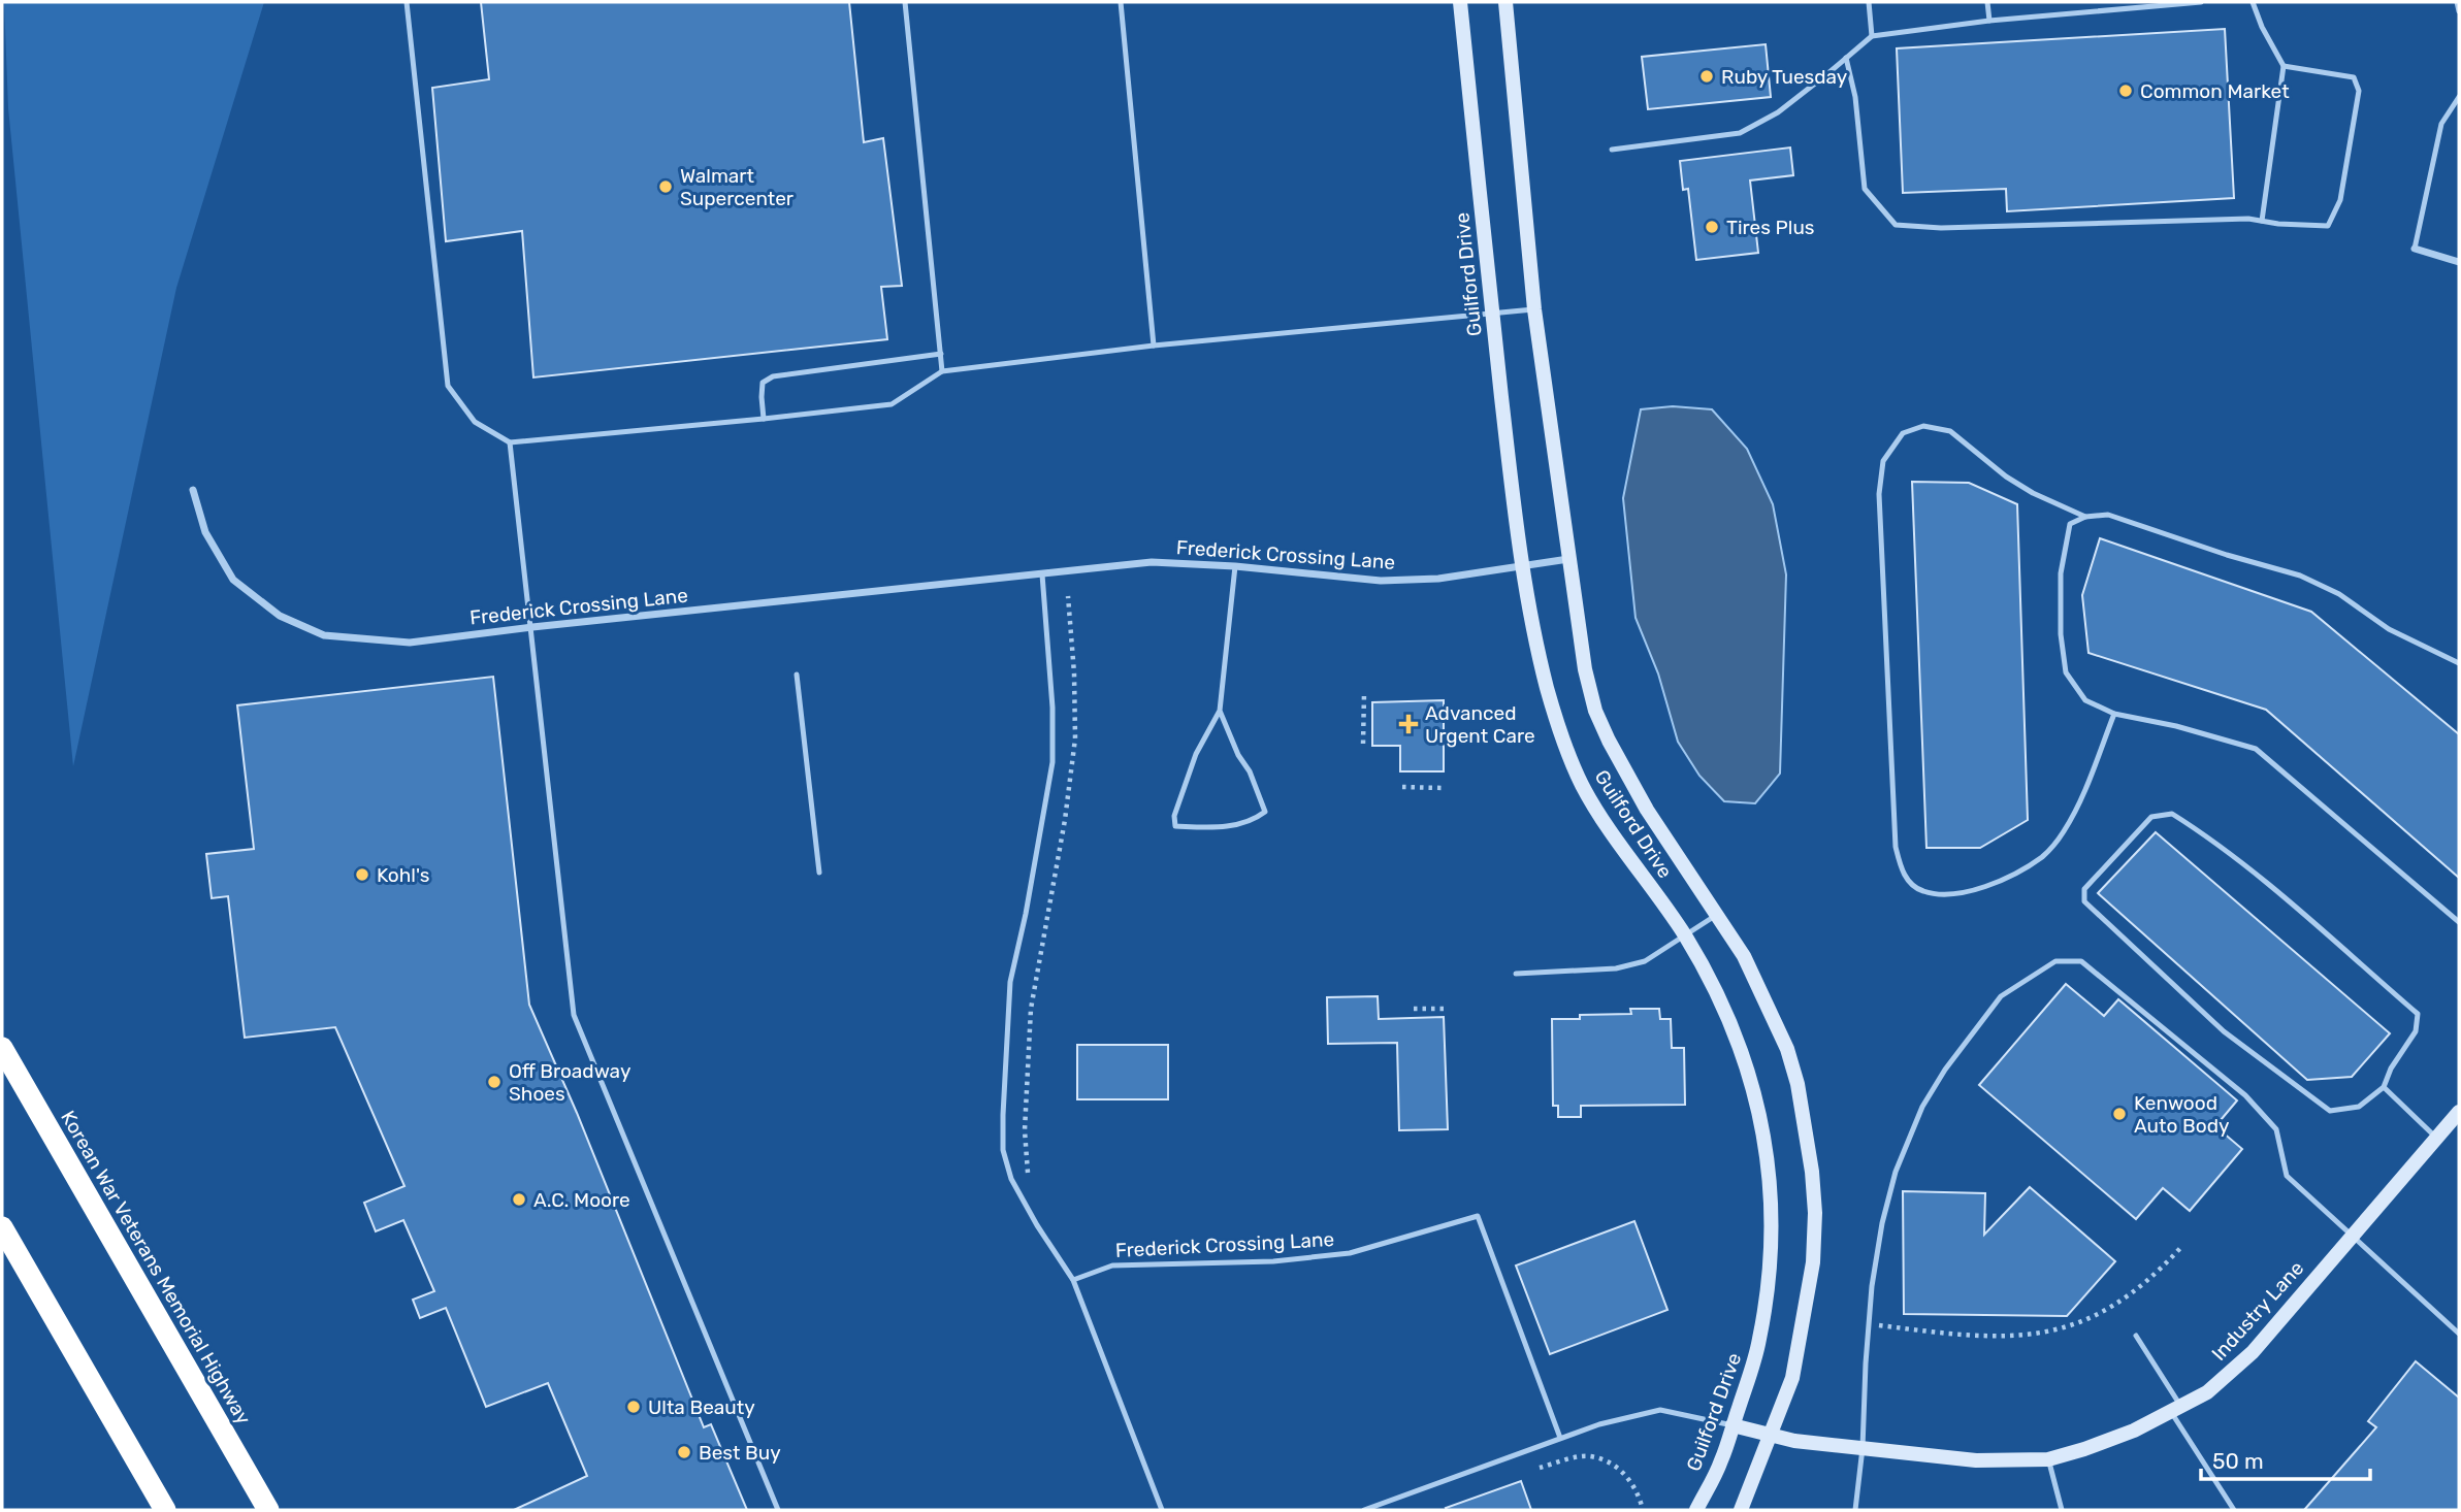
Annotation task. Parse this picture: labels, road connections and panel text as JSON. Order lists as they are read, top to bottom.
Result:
{
  "streets": {
    "highway": ["Korean War Veterans Memorial Highway"],
    "main road": ["Guilford Drive", "Industry Lane"],
    "street": ["Frederick Crossing Lane"]
  },
  "crossings": [
    ["Guilford Drive", "Frederick Crossing Lane"],
    ["Guilford Drive", "Industry Lane"]
  ],
  "places": {
    "other": [
      "Ruby Tuesday",
      "Common Market",
      "Walmart Supercenter",
      "Tires Plus",
      "Kohl's",
      "Off Broadway Shoes",
      "Kenwood Auto Body",
      "A.C. Moore",
      "Ulta Beauty",
      "Best Buy"
    ],
    "health": ["Advanced Urgent Care"]
  },
  "scale_bar": "50 m"
}
